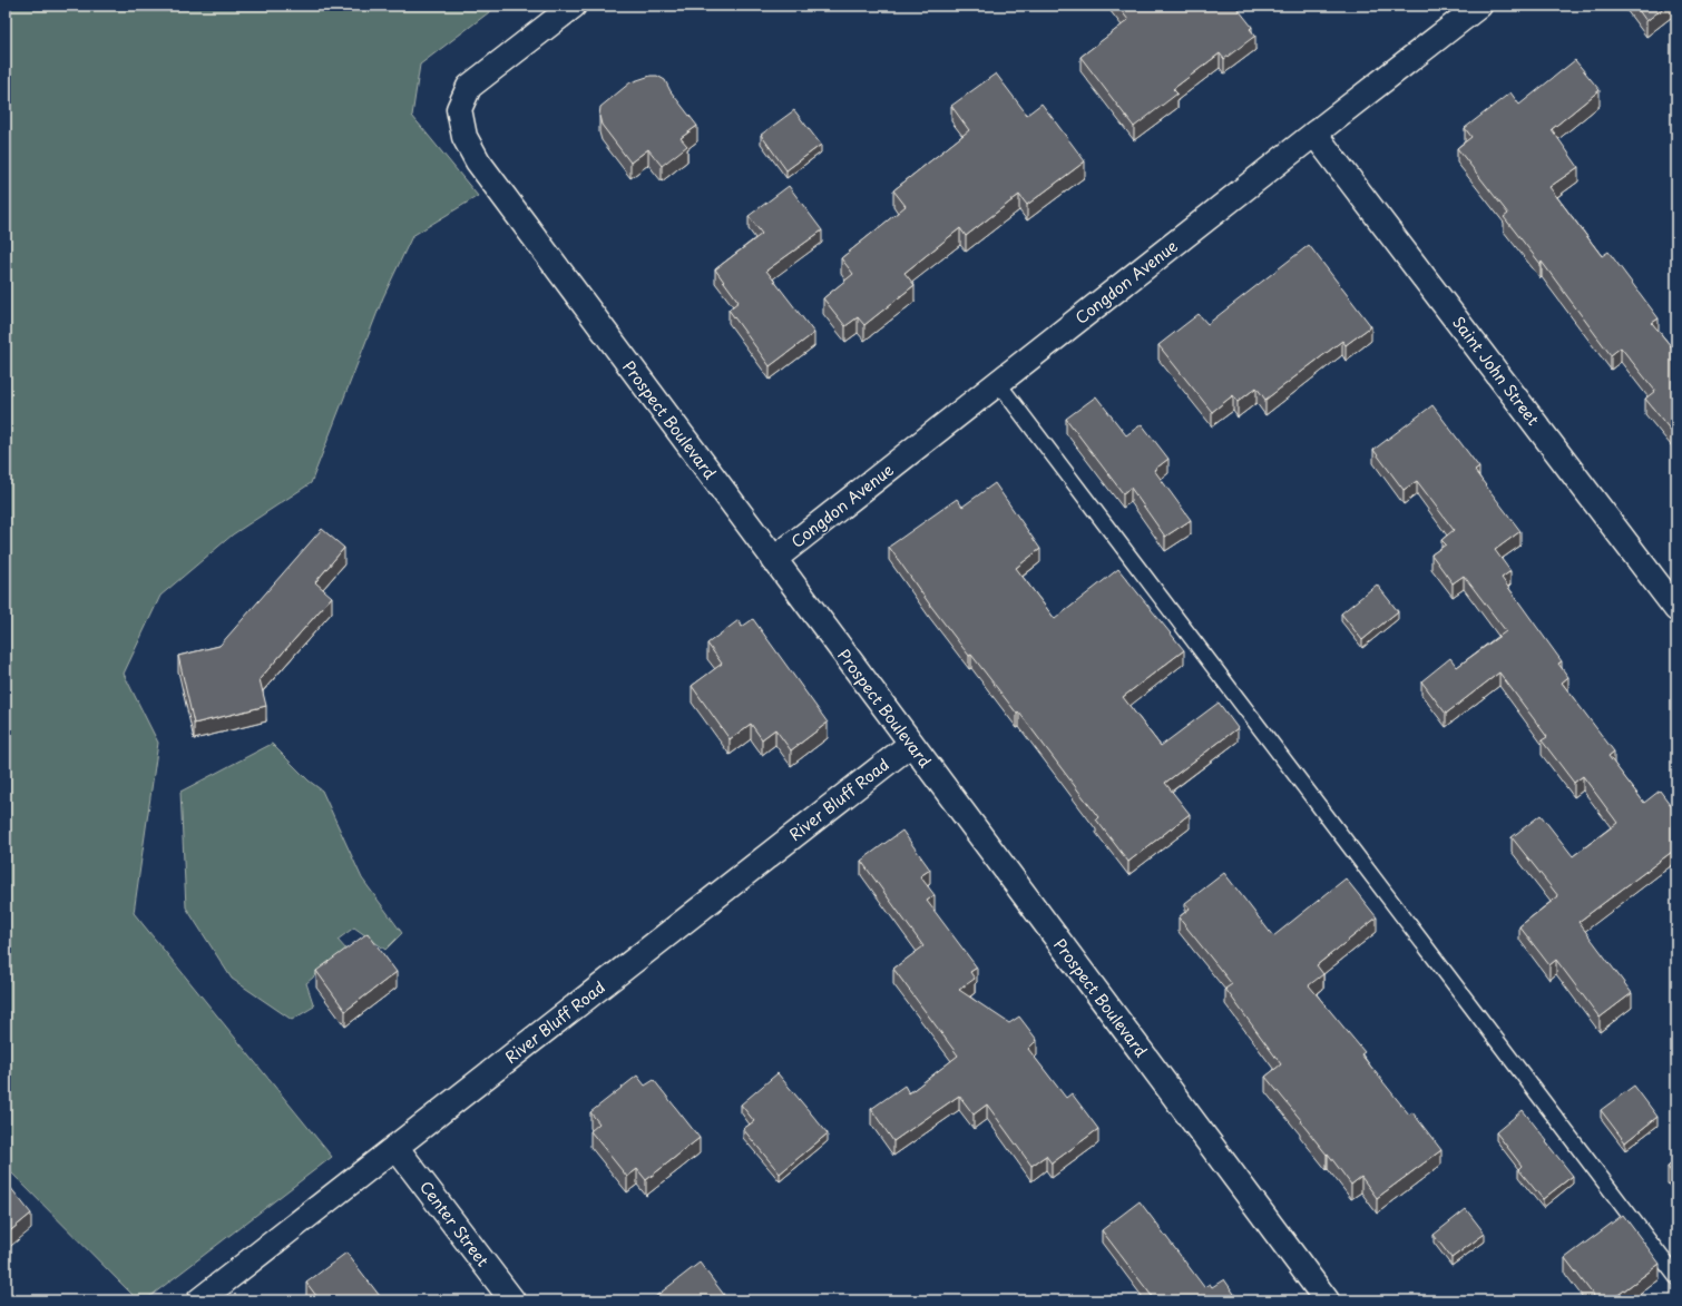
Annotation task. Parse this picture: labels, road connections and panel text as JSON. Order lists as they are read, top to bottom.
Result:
{
  "streets": {
    "street": [
      "Congdon Avenue",
      "Saint John Street",
      "Prospect Boulevard",
      "River Bluff Road",
      "Center Street"
    ]
  },
  "crossings": [
    ["Congdon Avenue", "Saint John Street"],
    ["Congdon Avenue", "Prospect Boulevard"],
    ["Prospect Boulevard", "River Bluff Road"],
    ["River Bluff Road", "Center Street"]
  ]
}
